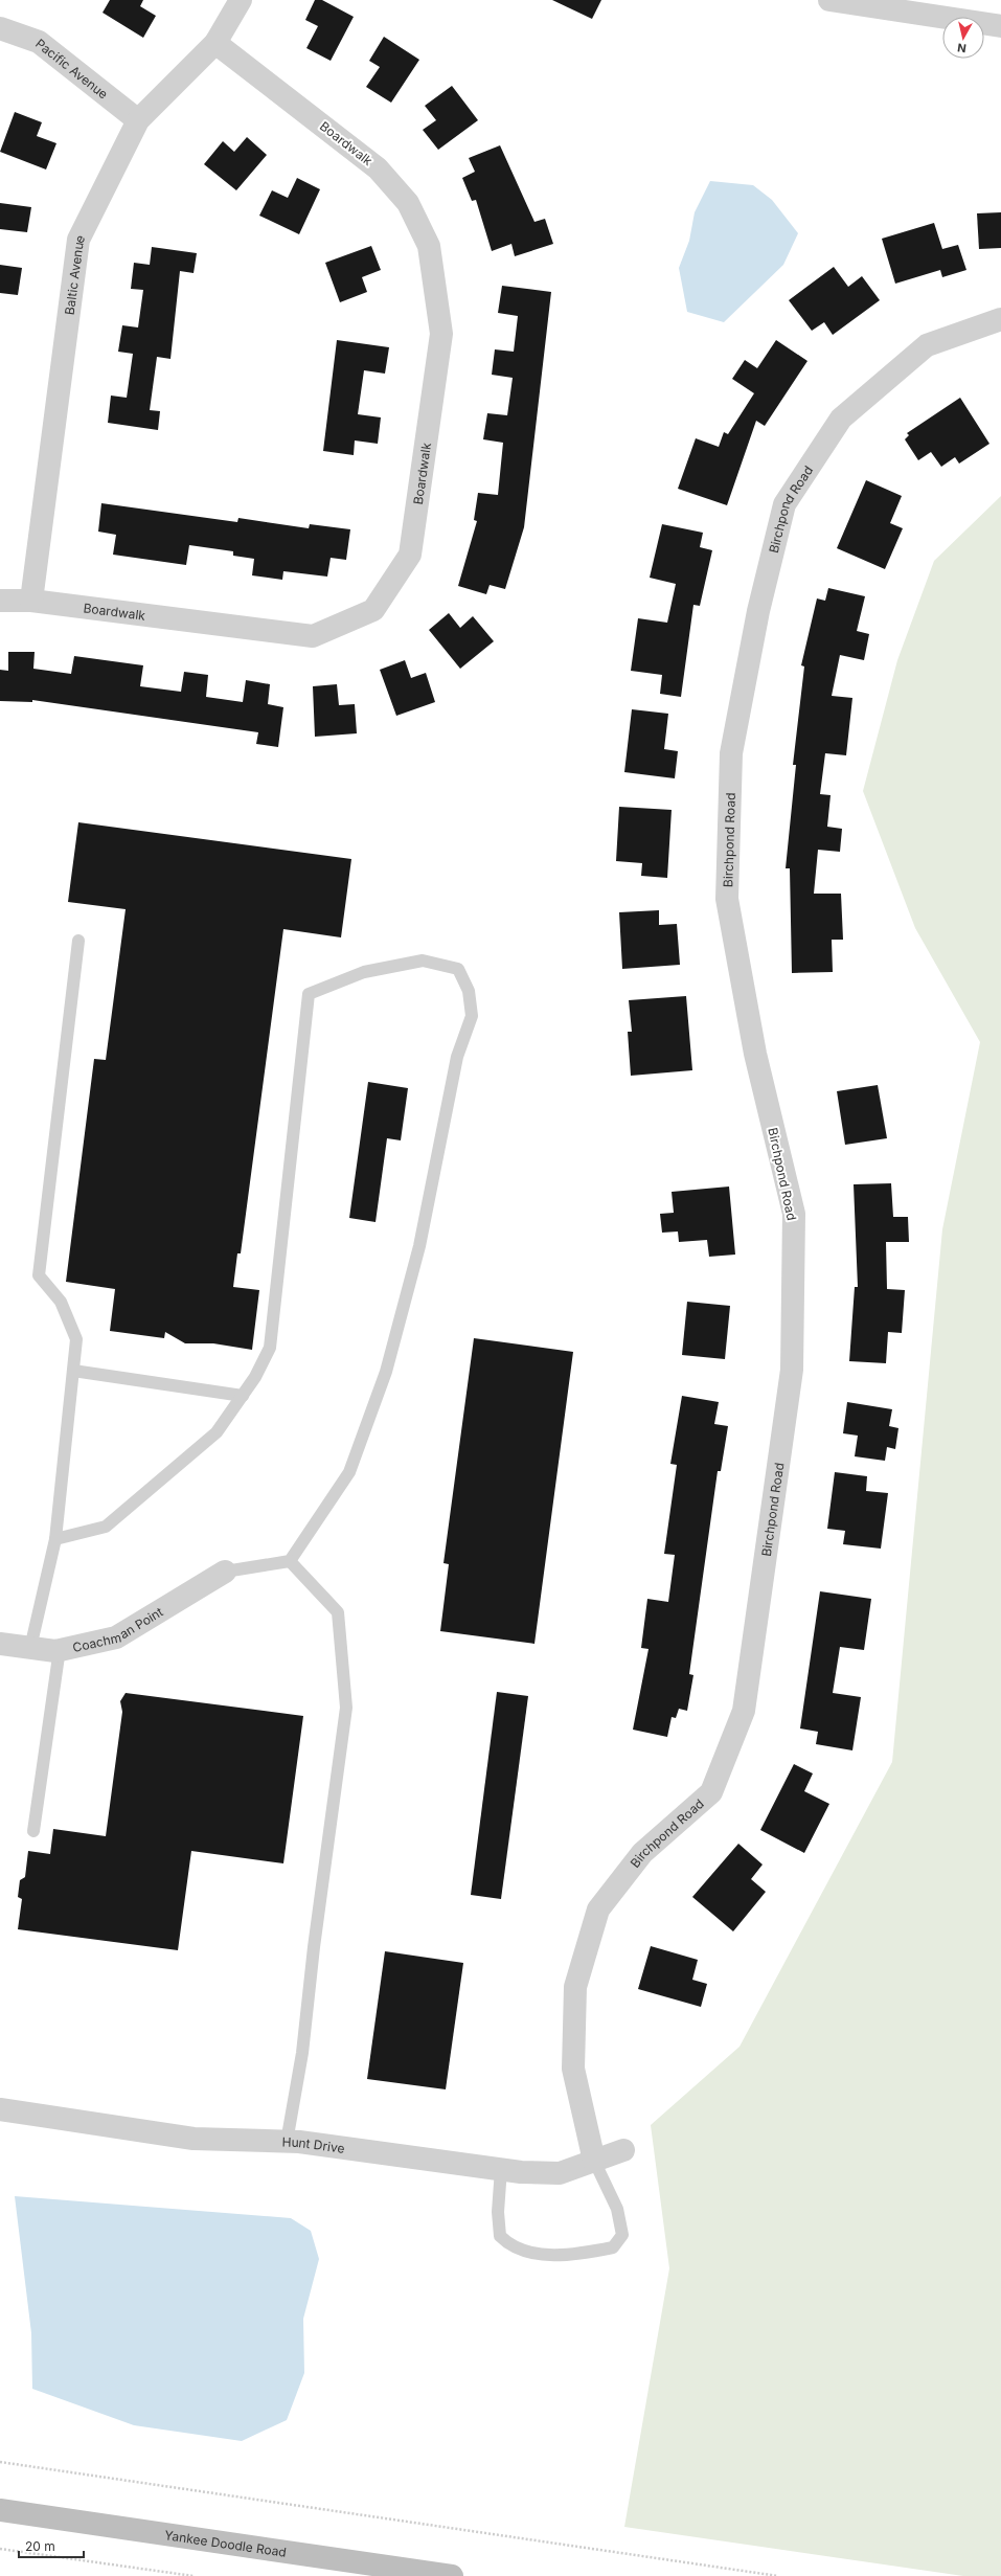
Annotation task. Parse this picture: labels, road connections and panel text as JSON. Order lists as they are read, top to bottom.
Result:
{
  "streets": {
    "main road": ["Yankee Doodle Road"],
    "street": [
      "Pacific Avenue",
      "Boardwalk",
      "Baltic Avenue",
      "Birchpond Road",
      "Coachman Point",
      "Hunt Drive"
    ]
  },
  "crossings": [
    ["Pacific Avenue", "Baltic Avenue"],
    ["Boardwalk", "Baltic Avenue"],
    ["Birchpond Road", "Hunt Drive"]
  ],
  "scale_bar": "20 m",
  "north": "bottom"
}
